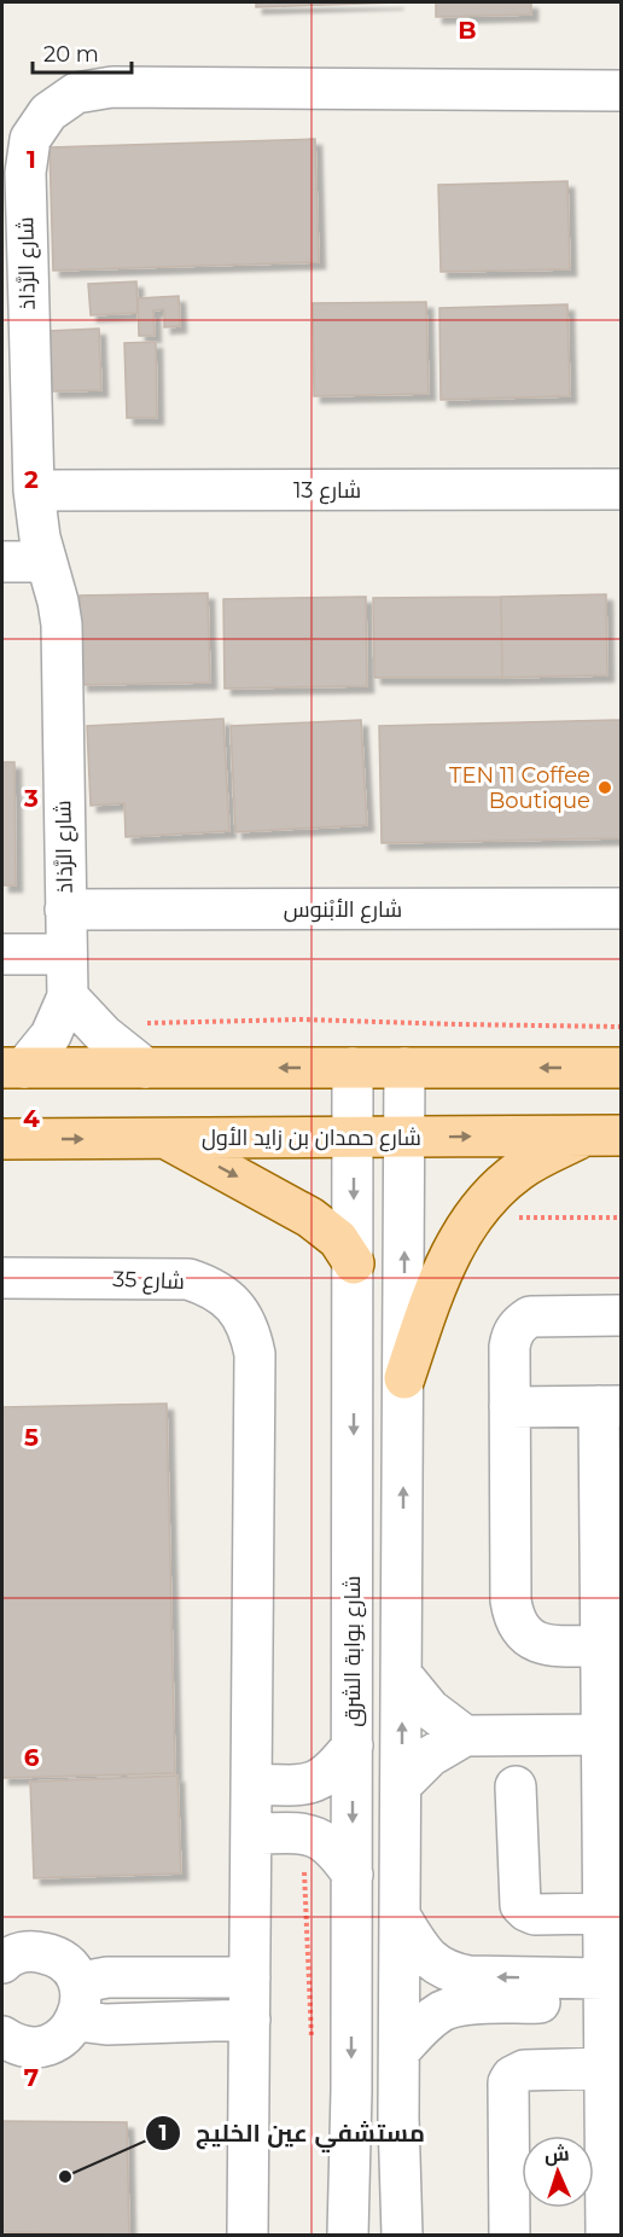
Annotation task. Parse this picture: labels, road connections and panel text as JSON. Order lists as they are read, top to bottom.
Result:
{
  "streets": {
    "main road": ["شارع حمدان بن زايد الأول"],
    "street": [
      "شارع الرَّذاذ",
      "شارع 13",
      "شارع الأبْنوس",
      "شارع 35",
      "شارع بوابة الشرق"
    ]
  },
  "crossings": [
    ["شارع الرَّذاذ", "شارع 13"],
    ["شارع الرَّذاذ", "شارع الأبْنوس"],
    ["شارع حمدان بن زايد الأول", "شارع بوابة الشرق"]
  ],
  "places": ["TEN 11 Coffee Boutique", "مستشفي عين الخليج"],
  "scale_bar": "20 m",
  "north": "top",
  "grid": {
    "columns": ["B"],
    "rows": [
      "1",
      "2",
      "3",
      "4",
      "5",
      "6",
      "7"
    ]
  }
}
